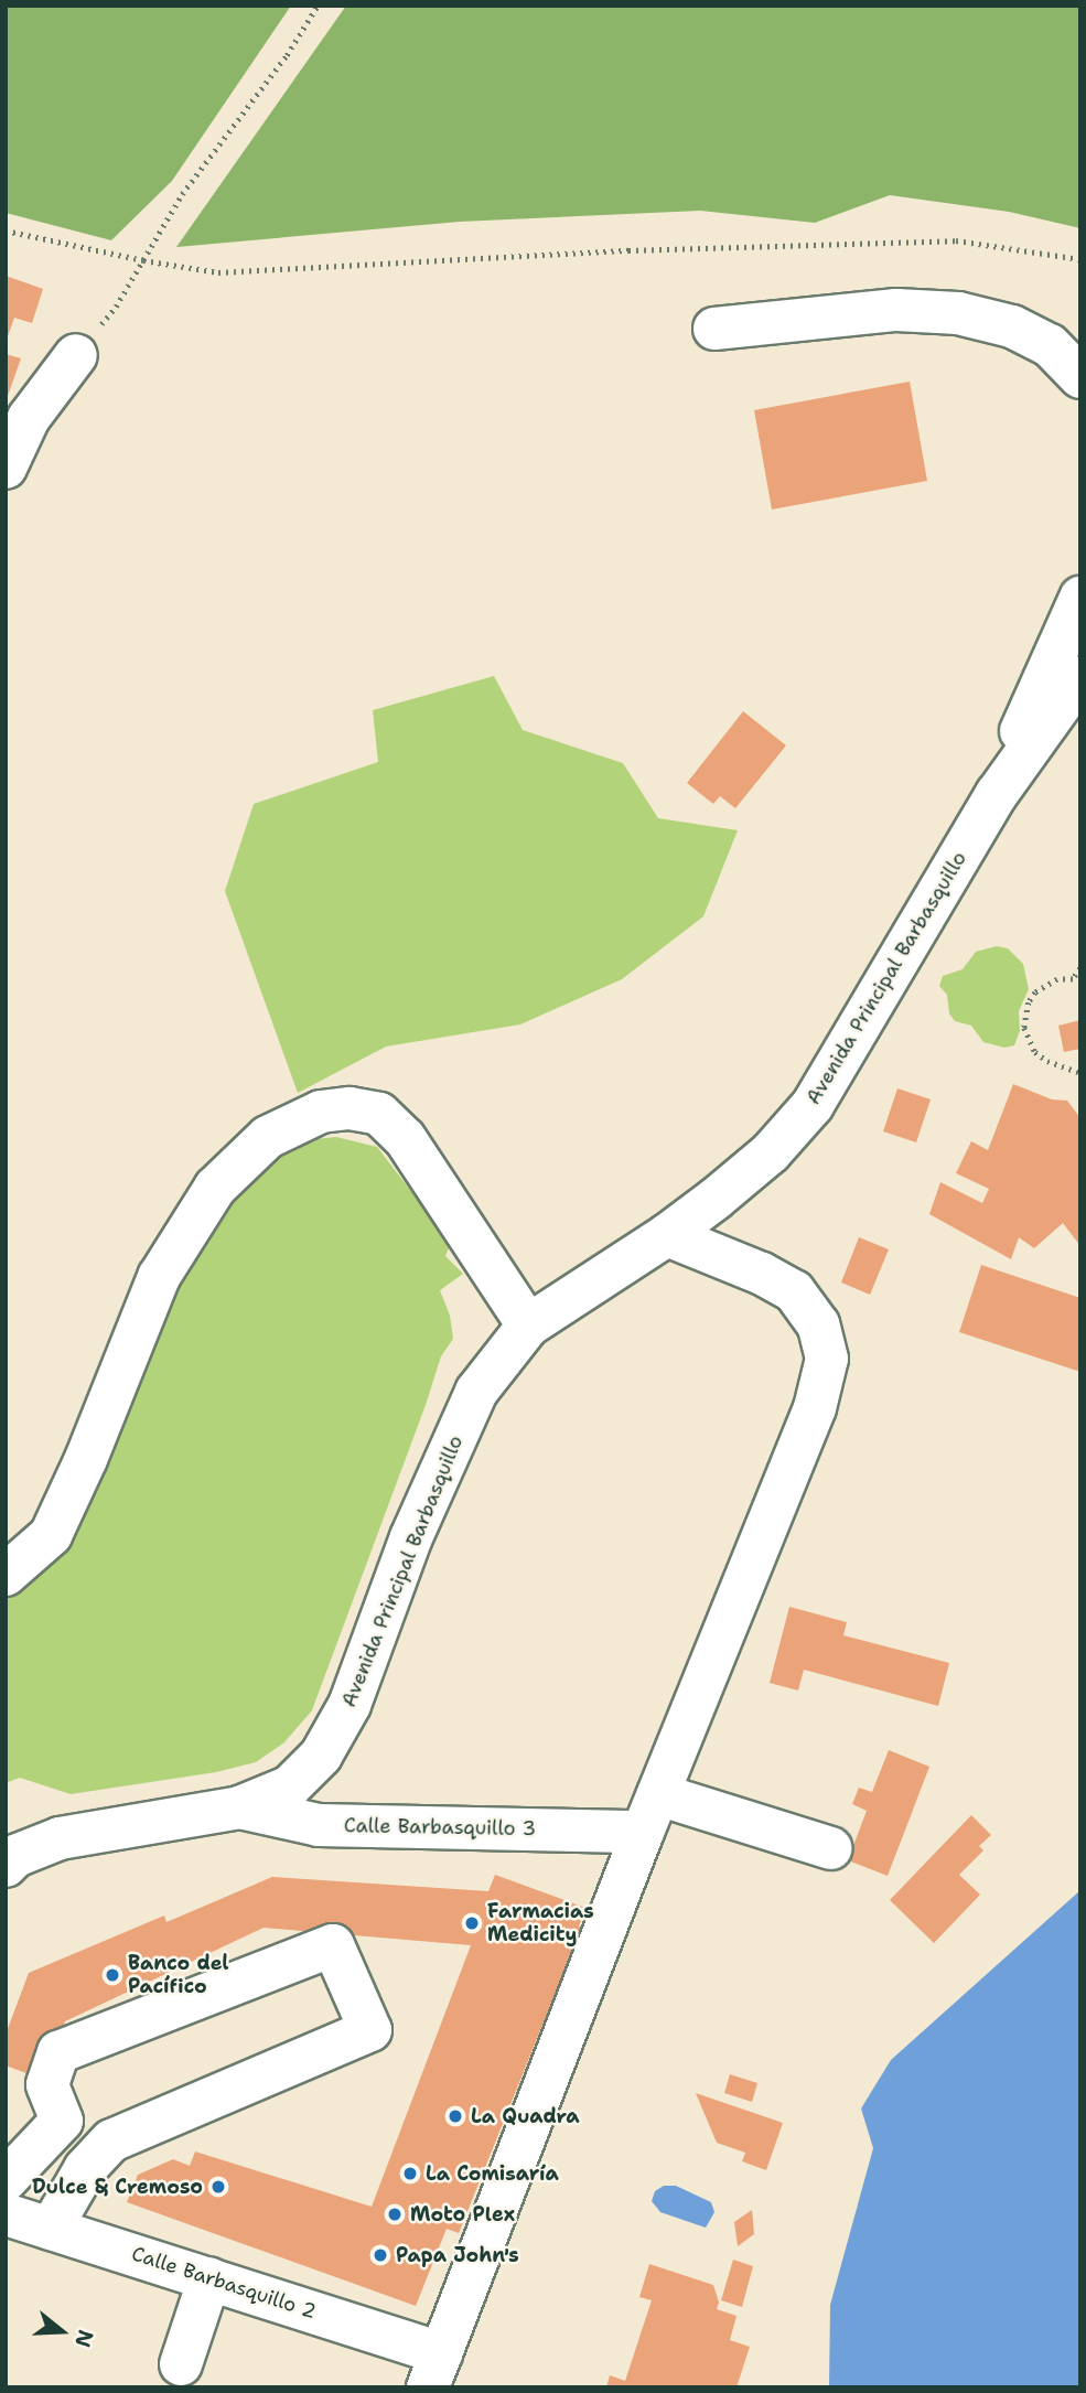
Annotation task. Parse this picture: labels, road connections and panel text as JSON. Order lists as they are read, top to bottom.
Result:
{
  "streets": {
    "street": ["Avenida Principal Barbasquillo", "Calle Barbasquillo 3", "Calle Barbasquillo 2"]
  },
  "crossings": [
    ["Avenida Principal Barbasquillo", "Calle Barbasquillo 3"]
  ],
  "places": [
    "Farmacias Medicity",
    "Banco del Pacífico",
    "La Quadra",
    "La Comisaría",
    "Dulce & Cremoso",
    "Moto Plex",
    "Papa John's"
  ],
  "north": "right"
}
